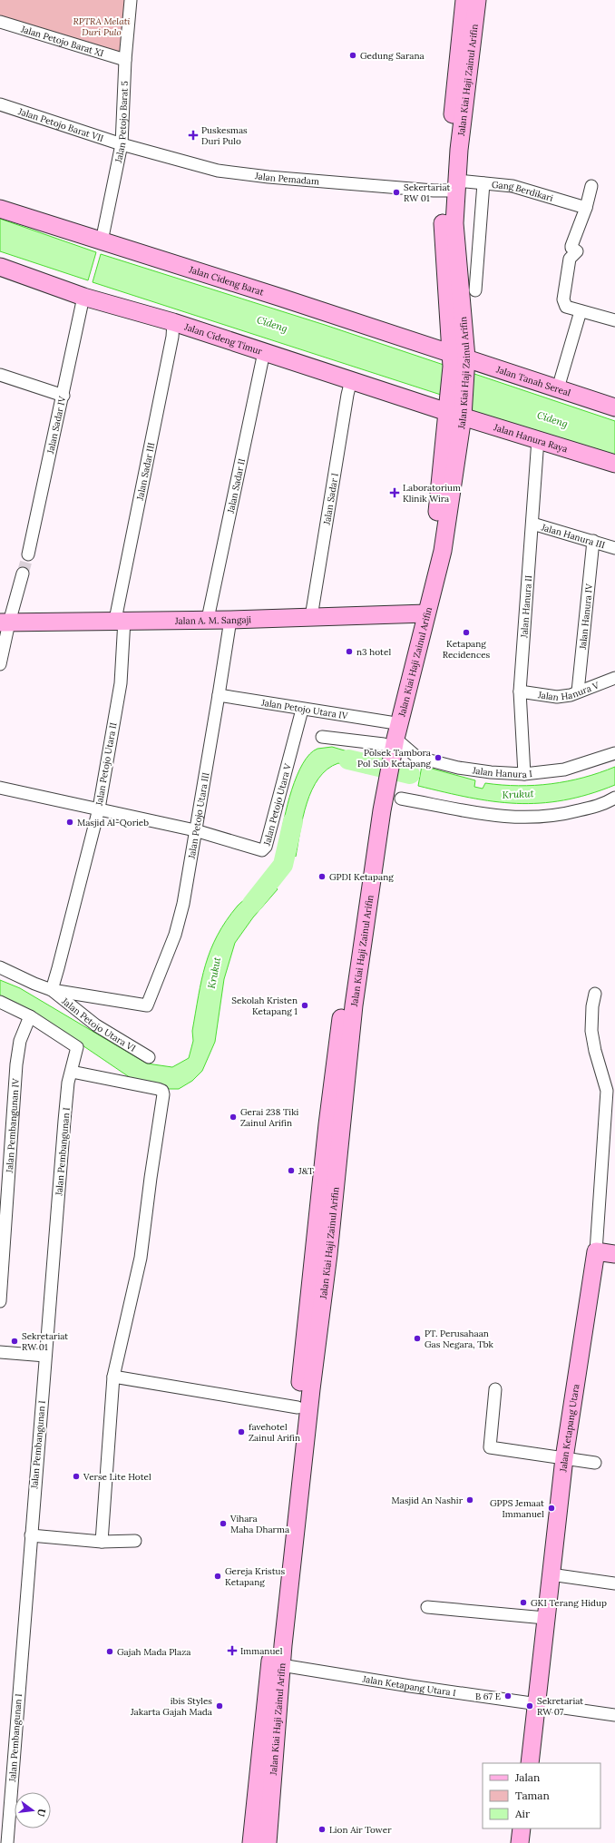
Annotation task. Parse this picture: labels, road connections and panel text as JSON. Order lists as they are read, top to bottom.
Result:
{
  "streets": {
    "main road": [
      "Jalan Kiai Haji Zainul Arifin",
      "Jalan Cideng Barat",
      "Jalan Cideng Timur",
      "Jalan Tanah Sereal",
      "Jalan Hanura Raya",
      "Jalan A. M. Sangaji",
      "Jalan Ketapang Utara"
    ],
    "street": [
      "Jalan Petojo Barat XI",
      "Jalan Petojo Barat 5",
      "Jalan Petojo Barat VII",
      "Jalan Pemadam",
      "Gang Berdikari",
      "Jalan Sadar IV",
      "Jalan Sadar III",
      "Jalan Sadar II",
      "Jalan Sadar I",
      "Jalan Hanura III",
      "Jalan Hanura II",
      "Jalan Hanura IV",
      "Jalan Hanura V",
      "Jalan Petojo Utara IV",
      "Jalan Petojo Utara II",
      "Jalan Hanura I",
      "Jalan Petojo Utara V",
      "Jalan Petojo Utara III",
      "Jalan Petojo Utara VI",
      "Jalan Pembangunan IV",
      "Jalan Pembangunan I",
      "Jalan Ketapang Utara I"
    ]
  },
  "crossings": [
    ["Jalan Petojo Barat XI", "Jalan Petojo Barat 5"],
    ["Jalan Kiai Haji Zainul Arifin", "Jalan Pemadam"],
    ["Jalan Kiai Haji Zainul Arifin", "Gang Berdikari"],
    ["Jalan Kiai Haji Zainul Arifin", "Jalan Cideng Barat"],
    ["Jalan Kiai Haji Zainul Arifin", "Jalan Cideng Timur"],
    ["Jalan Kiai Haji Zainul Arifin", "Jalan Tanah Sereal"],
    ["Jalan Kiai Haji Zainul Arifin", "Jalan Hanura Raya"],
    ["Jalan Kiai Haji Zainul Arifin", "Jalan A. M. Sangaji"],
    ["Jalan Kiai Haji Zainul Arifin", "Jalan Hanura I"],
    ["Jalan Kiai Haji Zainul Arifin", "Jalan Ketapang Utara I"],
    ["Jalan Petojo Barat 5", "Jalan Petojo Barat VII"],
    ["Jalan Petojo Barat 5", "Jalan Pemadam"],
    ["Jalan Petojo Barat 5", "Jalan Cideng Barat"],
    ["Jalan Petojo Barat VII", "Jalan Pemadam"],
    ["Jalan Pemadam", "Gang Berdikari"],
    ["Jalan Cideng Barat", "Jalan Tanah Sereal"],
    ["Jalan Cideng Timur", "Jalan Sadar IV"],
    ["Jalan Cideng Timur", "Jalan Hanura Raya"],
    ["Jalan Cideng Timur", "Jalan Sadar III"],
    ["Jalan Cideng Timur", "Jalan Sadar II"],
    ["Jalan Cideng Timur", "Jalan Sadar I"],
    ["Jalan Hanura Raya", "Jalan Hanura II"],
    ["Jalan Sadar III", "Jalan A. M. Sangaji"],
    ["Jalan Sadar III", "Jalan Petojo Utara II"],
    ["Jalan Sadar II", "Jalan A. M. Sangaji"],
    ["Jalan Sadar I", "Jalan A. M. Sangaji"],
    ["Jalan Hanura III", "Jalan Hanura II"],
    ["Jalan Hanura III", "Jalan Hanura IV"],
    ["Jalan Hanura II", "Jalan Hanura V"],
    ["Jalan Hanura II", "Jalan Hanura I"],
    ["Jalan Hanura IV", "Jalan Hanura V"],
    ["Jalan A. M. Sangaji", "Jalan Petojo Utara II"],
    ["Jalan A. M. Sangaji", "Jalan Petojo Utara III"],
    ["Jalan Petojo Utara IV", "Jalan Petojo Utara V"],
    ["Jalan Petojo Utara IV", "Jalan Petojo Utara III"],
    ["Jalan Petojo Utara II", "Jalan Petojo Utara VI"],
    ["Jalan Petojo Utara V", "Jalan Petojo Utara III"],
    ["Jalan Petojo Utara III", "Jalan Petojo Utara VI"],
    ["Jalan Pembangunan IV", "Jalan Pembangunan I"],
    ["Jalan Ketapang Utara", "Jalan Ketapang Utara I"]
  ],
  "water": ["Cideng", "Krukut"],
  "parks": ["RPTRA Melati Duri Pulo"],
  "places": {
    "other": [
      "Gedung Sarana",
      "Sekertariat RW 01",
      "Ketapang Recidences",
      "n3 hotel",
      "Polsek Tambora Pol Sub Ketapang",
      "Masjid Al-Qorieb",
      "GPDI Ketapang",
      "Sekolah Kristen Ketapang 1",
      "Gerai 238 Tiki Zainul Arifin",
      "J&T",
      "PT. Perusahaan Gas Negara, Tbk",
      "Sekretariat RW 01",
      "favehotel Zainul Arifin",
      "Verse Lite Hotel",
      "Masjid An Nashir",
      "GPPS Jemaat Immanuel",
      "Vihara Maha Dharma",
      "Gereja Kristus Ketapang",
      "GKI Terang Hidup",
      "Gajah Mada Plaza",
      "B 67 E",
      "ibis Styles Jakarta Gajah Mada",
      "Sekretariat RW 07",
      "Lion Air Tower"
    ],
    "health": ["Puskesmas Duri Pulo", "Laboratorium Klinik Wira", "Immanuel"]
  },
  "legend": ["Jalan", "Taman", "Air"],
  "north": "right"
}
